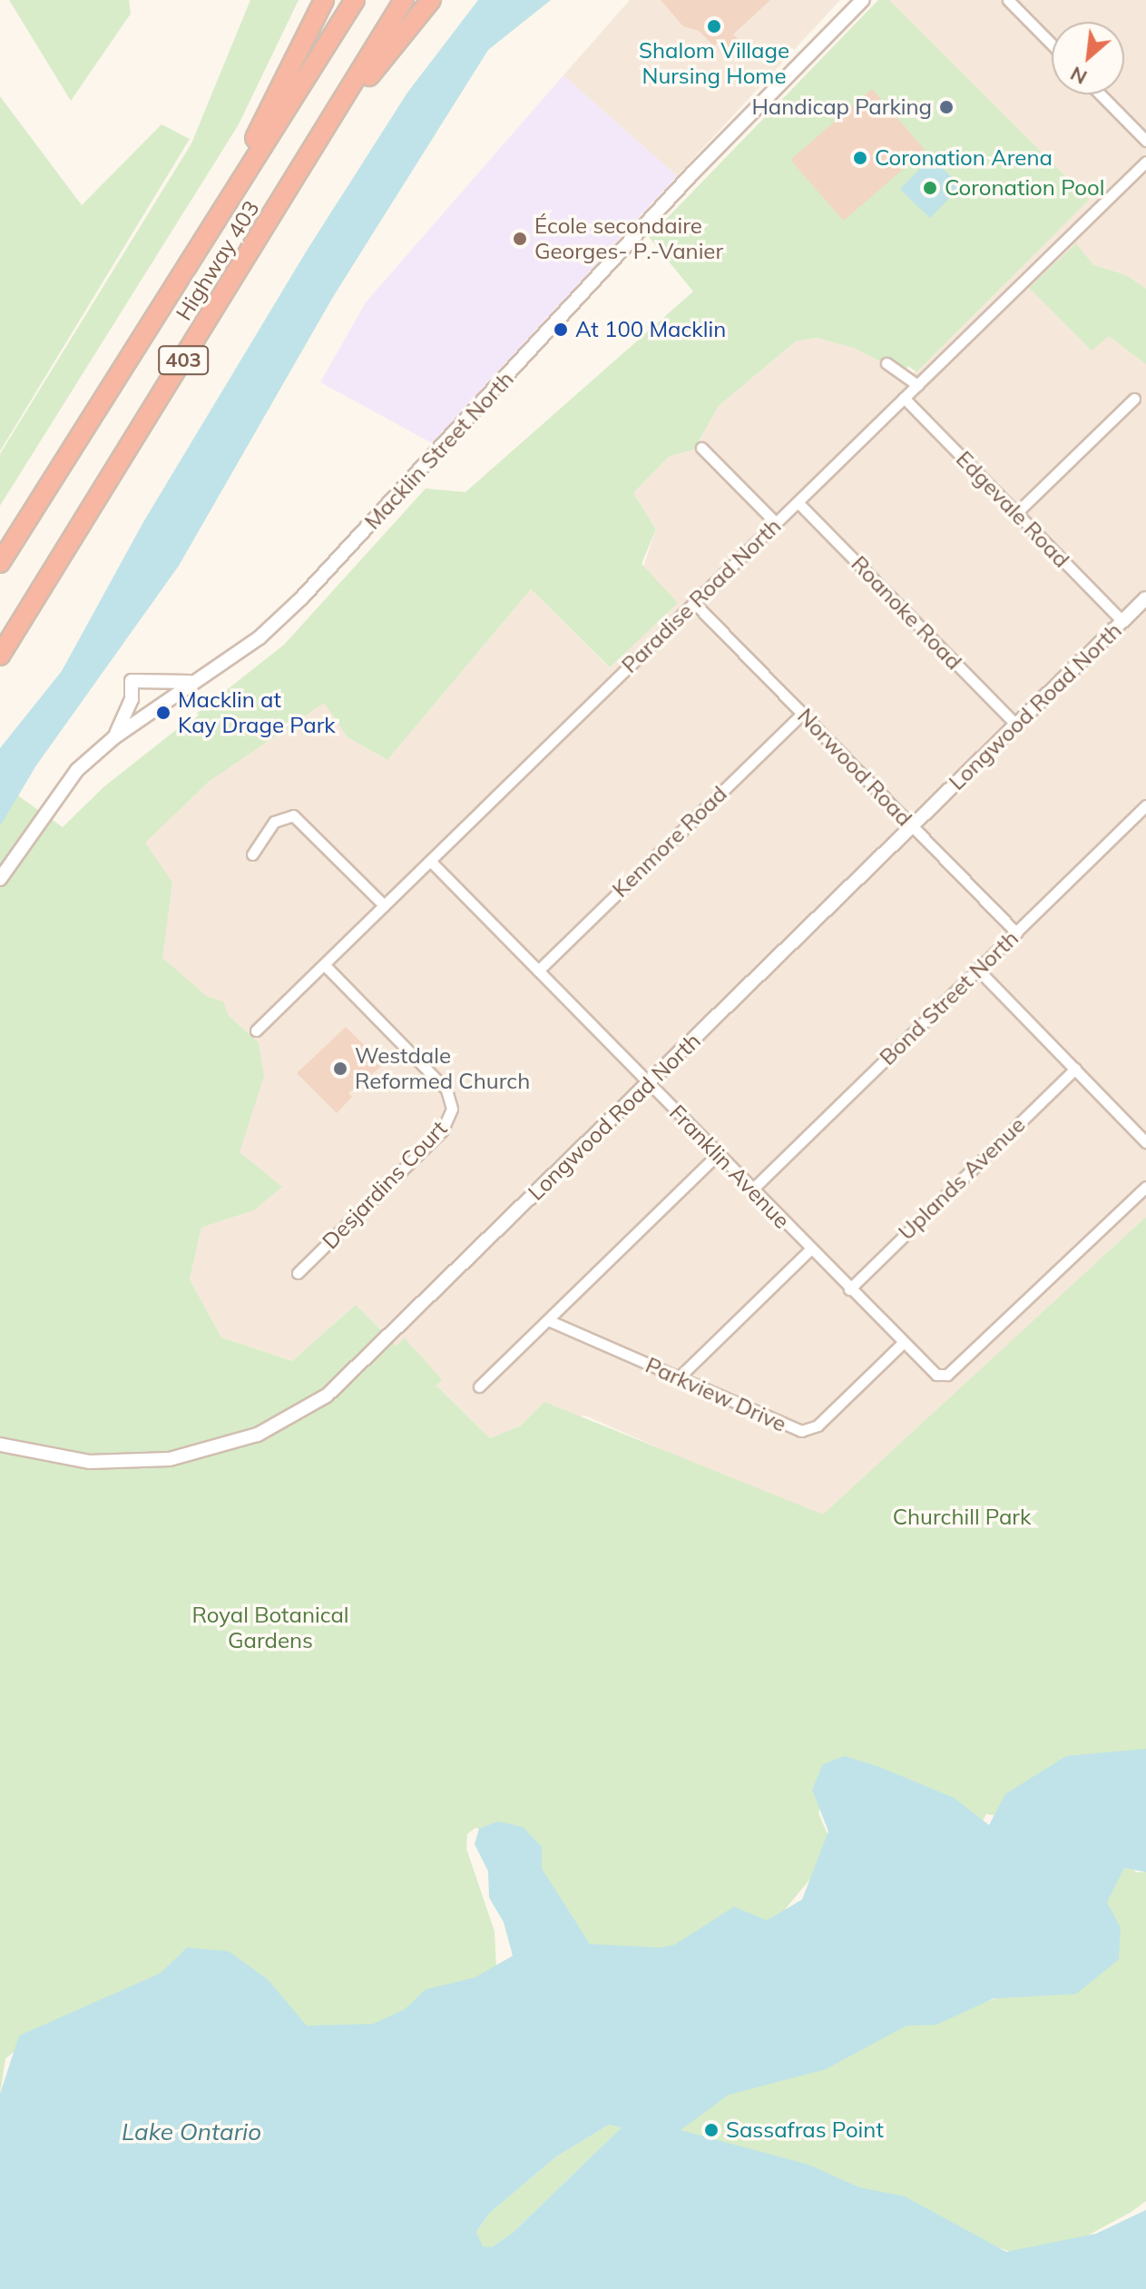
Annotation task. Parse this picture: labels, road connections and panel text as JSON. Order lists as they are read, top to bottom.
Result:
{
  "streets": {
    "highway": ["Highway 403", "403"],
    "street": [
      "Macklin Street North",
      "Edgevale Road",
      "Paradise Road North",
      "Roanoke Road",
      "Longwood Road North",
      "Norwood Road",
      "Kenmore Road",
      "Bond Street North",
      "Franklin Avenue",
      "Uplands Avenue",
      "Desjardins Court",
      "Parkview Drive"
    ]
  },
  "crossings": [
    ["Edgevale Road", "Paradise Road North"],
    ["Edgevale Road", "Longwood Road North"],
    ["Paradise Road North", "Roanoke Road"],
    ["Paradise Road North", "Norwood Road"],
    ["Paradise Road North", "Franklin Avenue"],
    ["Paradise Road North", "Desjardins Court"],
    ["Roanoke Road", "Longwood Road North"],
    ["Longwood Road North", "Norwood Road"],
    ["Longwood Road North", "Franklin Avenue"],
    ["Norwood Road", "Kenmore Road"],
    ["Norwood Road", "Bond Street North"],
    ["Kenmore Road", "Franklin Avenue"],
    ["Bond Street North", "Franklin Avenue"],
    ["Franklin Avenue", "Uplands Avenue"],
    ["Franklin Avenue", "Parkview Drive"]
  ],
  "water": ["Lake Ontario"],
  "parks": ["Churchill Park", "Royal Botanical Gardens"],
  "places": [
    "Shalom Village Nursing Home",
    "Handicap Parking",
    "Coronation Arena",
    "Coronation Pool",
    "École secondaire Georges- P.-Vanier",
    "At 100 Macklin",
    "Macklin at Kay Drage Park",
    "Westdale Reformed Church",
    "Sassafras Point"
  ],
  "north": "bottom left"
}
